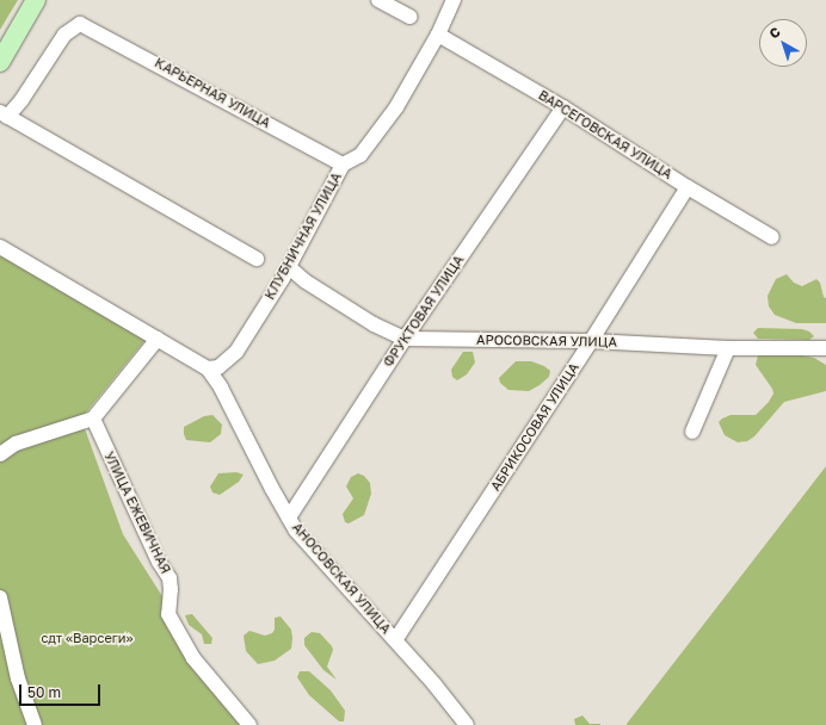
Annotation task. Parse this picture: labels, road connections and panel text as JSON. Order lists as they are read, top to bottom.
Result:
{
  "streets": {
    "street": [
      "КАРЬЕРНАЯ УЛИЦА",
      "ВАРСЕГОВСКАЯ УЛИЦА",
      "КЛУБНИЧНАЯ УЛИЦА",
      "ФРУКТОВАЯ УЛИЦА",
      "АРОСОВСКАЯ УЛИЦА",
      "АБРИКОСОВАЯ УЛИЦА",
      "УЛИЦА ЕЖЕВИЧНАЯ",
      "АНОСОВСКАЯ УЛИЦА"
    ]
  },
  "crossings": [
    ["КАРЬЕРНАЯ УЛИЦА", "КЛУБНИЧНАЯ УЛИЦА"],
    ["ВАРСЕГОВСКАЯ УЛИЦА", "КЛУБНИЧНАЯ УЛИЦА"],
    ["ВАРСЕГОВСКАЯ УЛИЦА", "ФРУКТОВАЯ УЛИЦА"],
    ["ВАРСЕГОВСКАЯ УЛИЦА", "АБРИКОСОВАЯ УЛИЦА"],
    ["КЛУБНИЧНАЯ УЛИЦА", "АРОСОВСКАЯ УЛИЦА"],
    ["КЛУБНИЧНАЯ УЛИЦА", "АНОСОВСКАЯ УЛИЦА"],
    ["ФРУКТОВАЯ УЛИЦА", "АРОСОВСКАЯ УЛИЦА"],
    ["ФРУКТОВАЯ УЛИЦА", "АНОСОВСКАЯ УЛИЦА"],
    ["АРОСОВСКАЯ УЛИЦА", "АБРИКОСОВАЯ УЛИЦА"],
    ["АБРИКОСОВАЯ УЛИЦА", "АНОСОВСКАЯ УЛИЦА"]
  ],
  "parks": ["сдт «Варсеги»"],
  "scale_bar": "50 m",
  "north": "top left"
}
